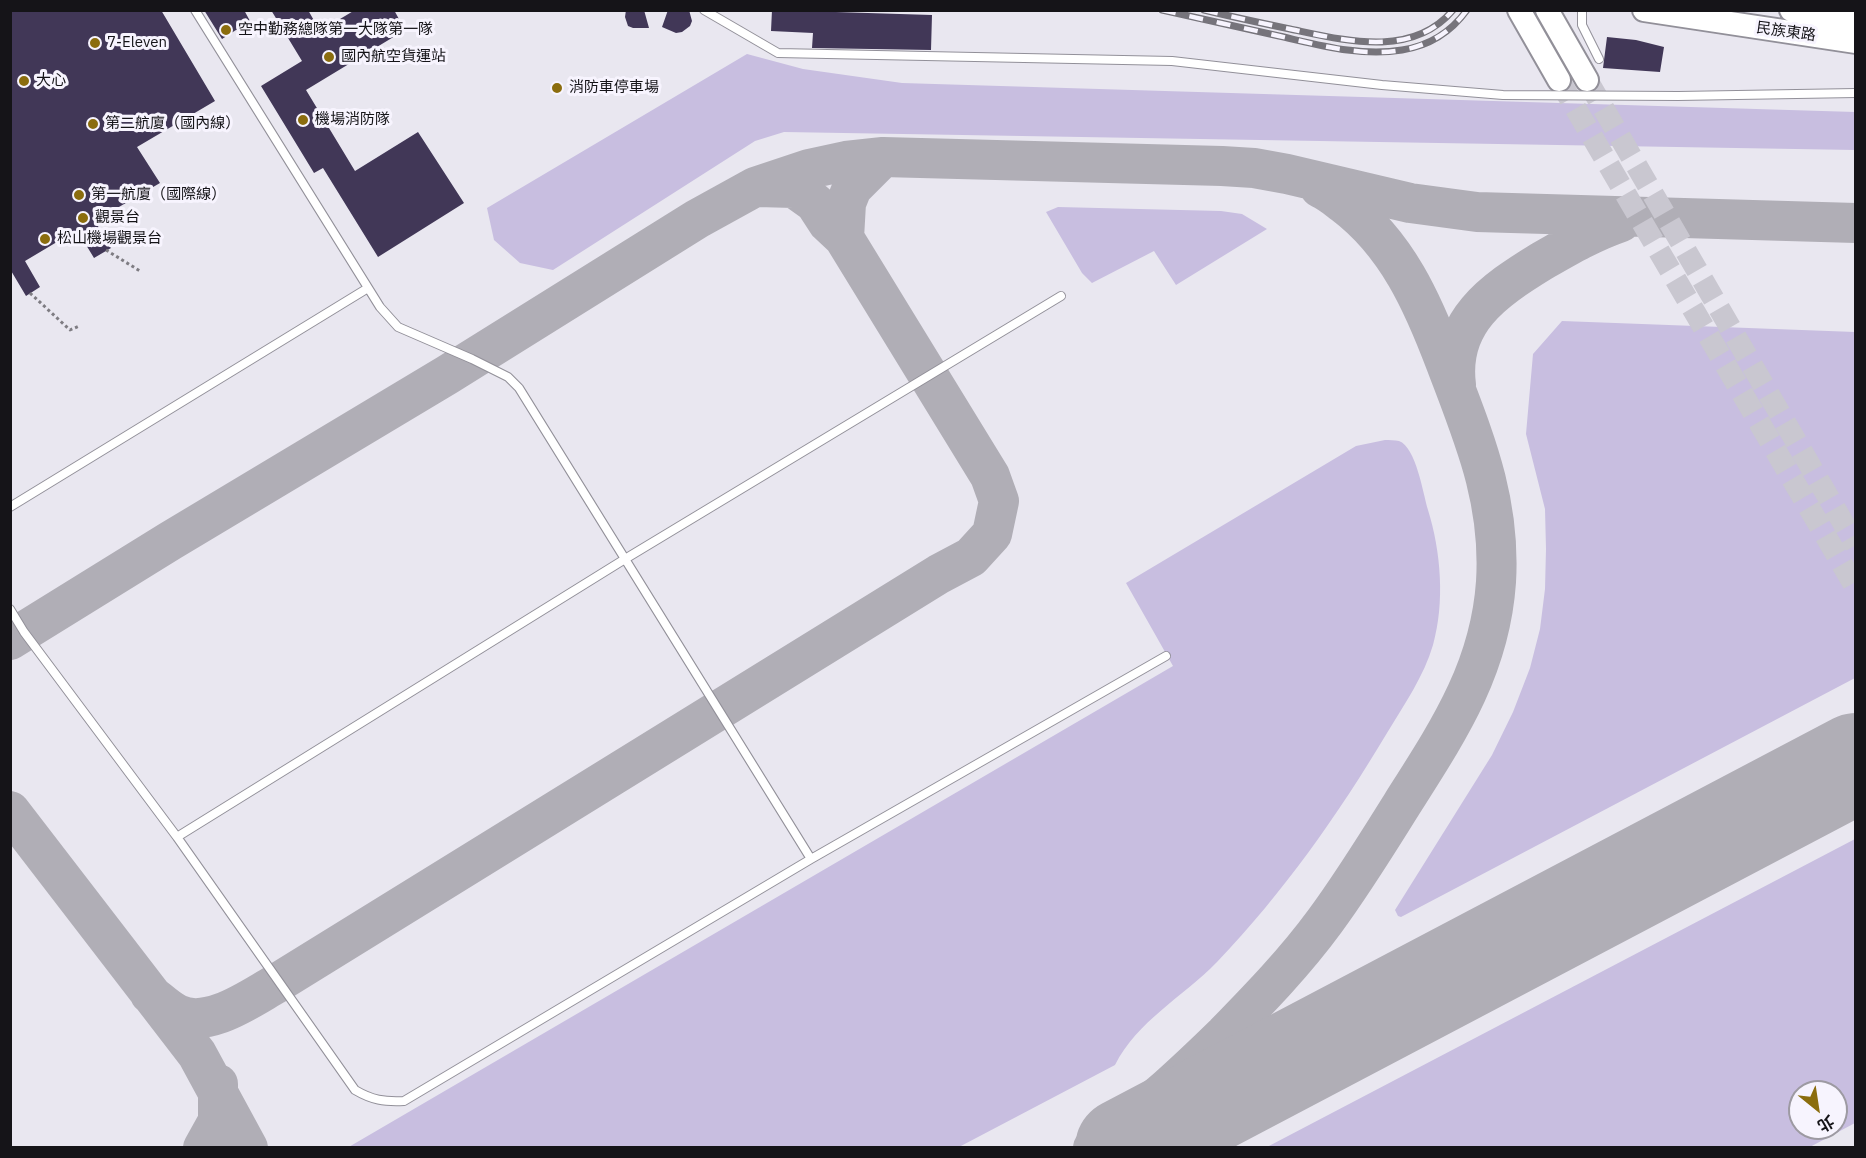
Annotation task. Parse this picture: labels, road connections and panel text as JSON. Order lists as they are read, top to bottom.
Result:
{
  "streets": {
    "street": ["民族東路"]
  },
  "places": [
    "空中勤務總隊第一大隊第一隊",
    "7-Eleven",
    "國內航空貨運站",
    "大心",
    "消防車停車場",
    "機場消防隊",
    "第二航廈（國內線）",
    "第一航廈（國際線）",
    "觀景台",
    "松山機場觀景台"
  ],
  "north": "bottom right"
}
